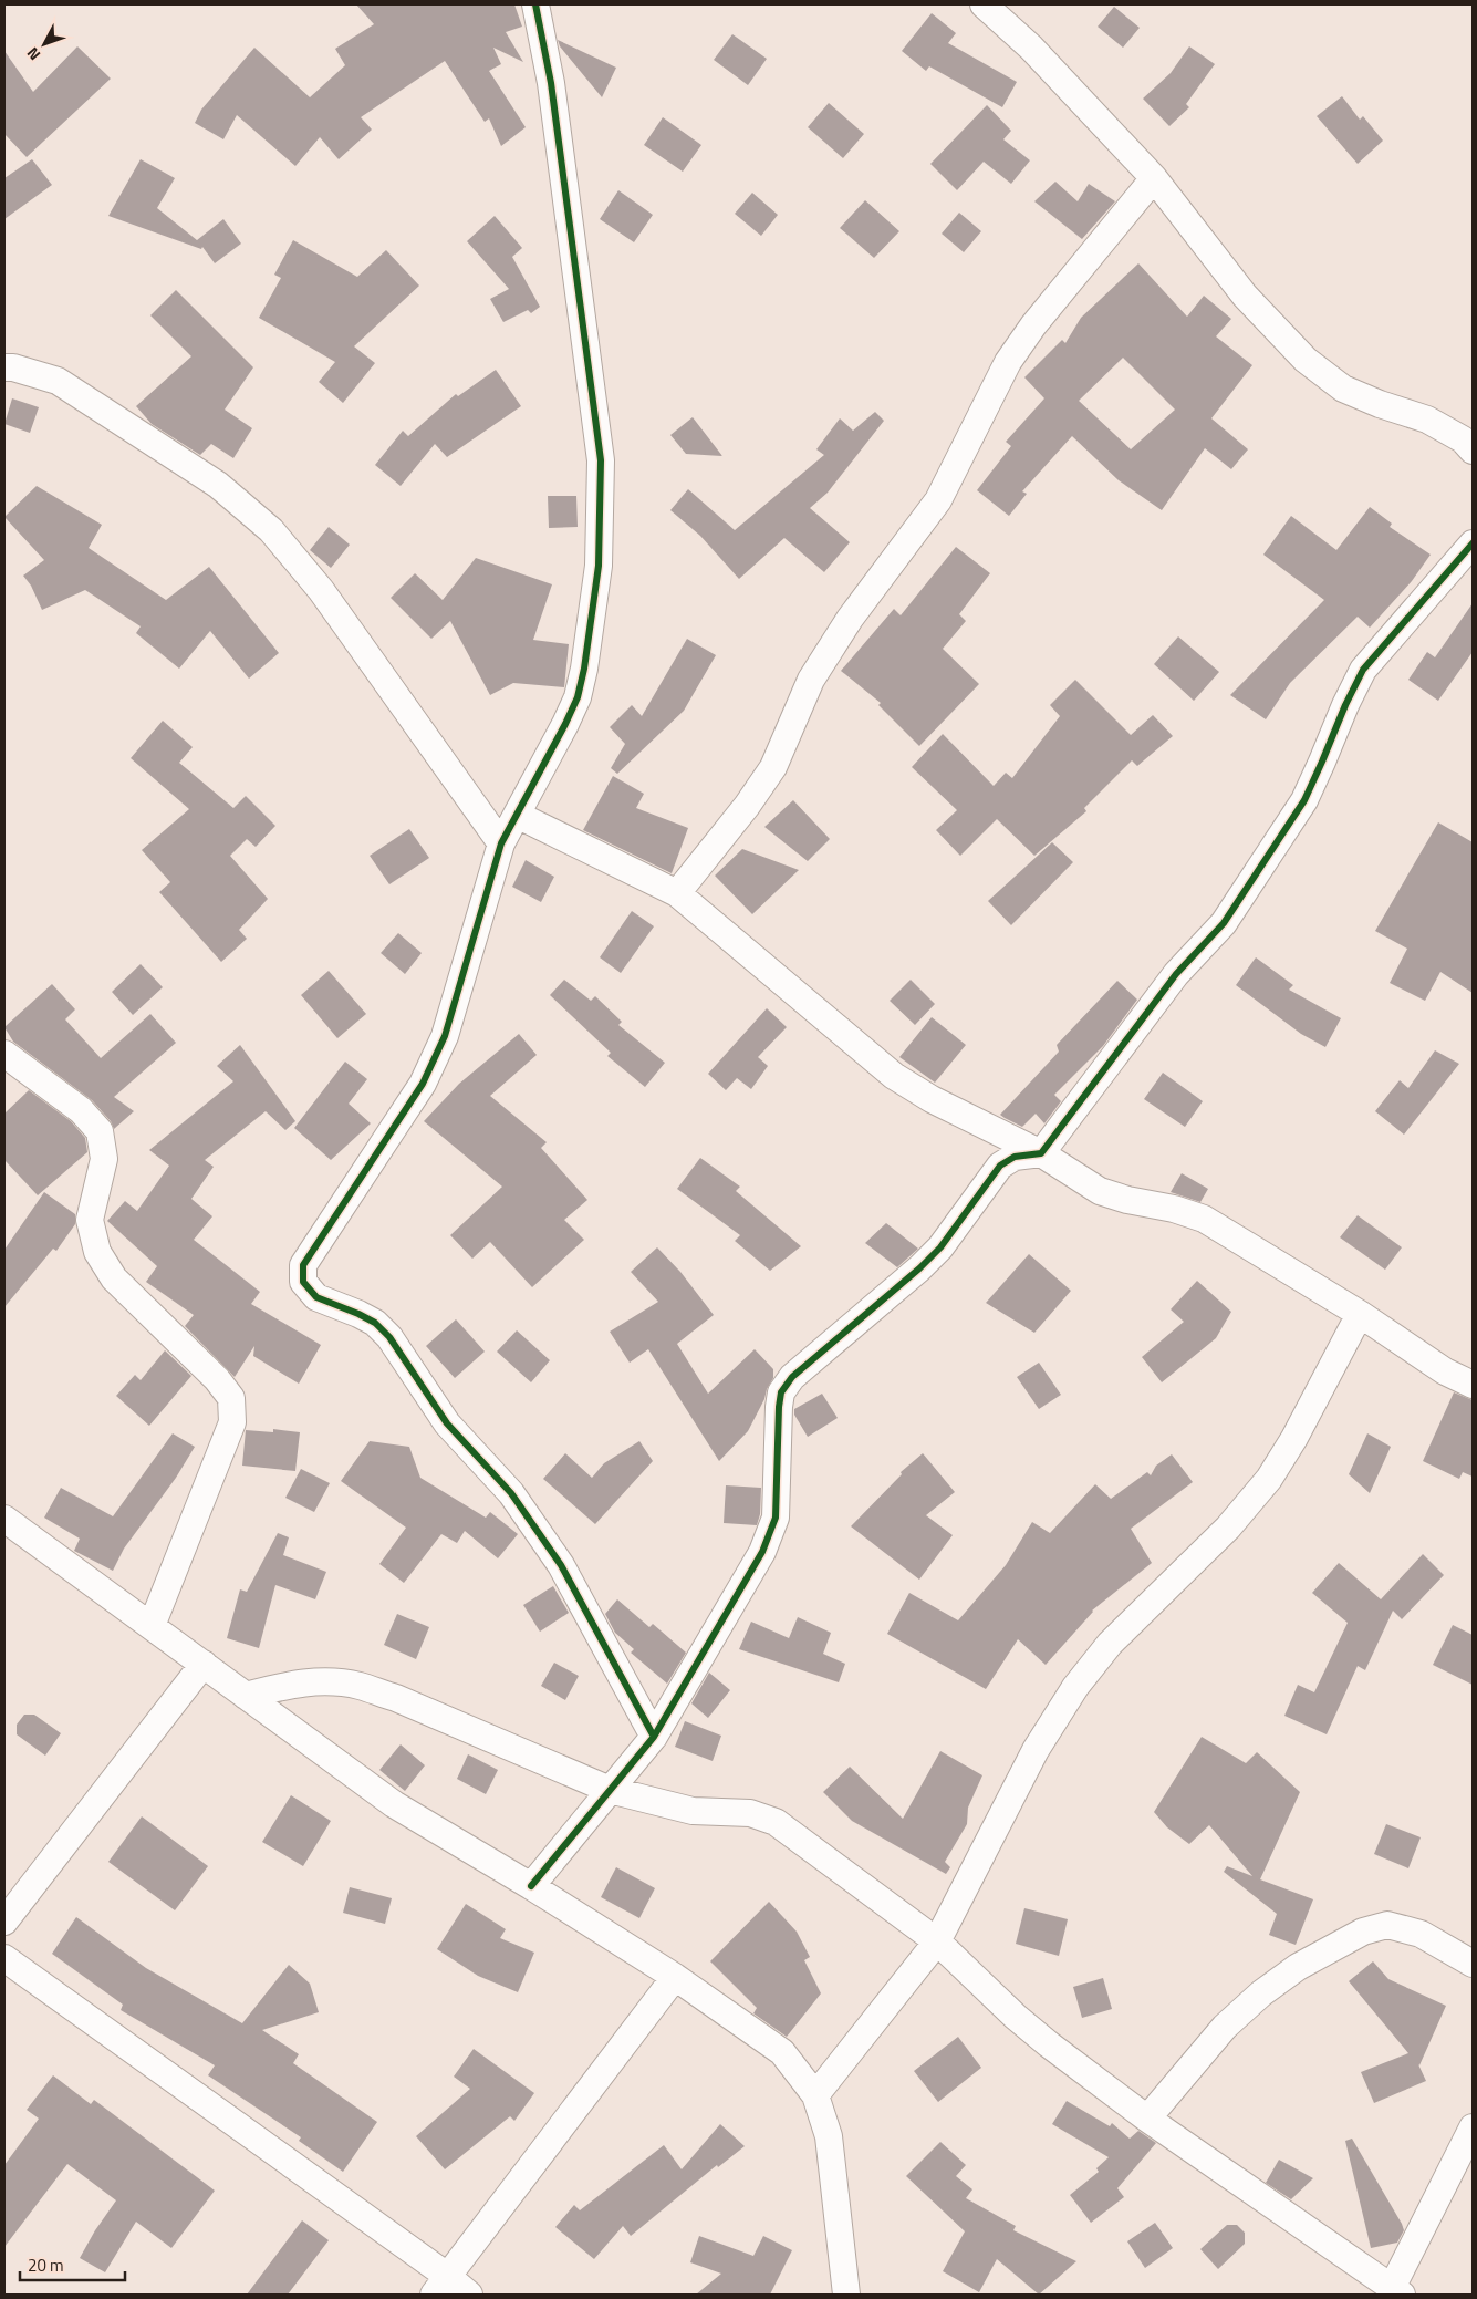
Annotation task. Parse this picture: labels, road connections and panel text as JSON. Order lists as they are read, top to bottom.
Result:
{
  "scale_bar": "20 m",
  "north": "bottom left"
}
